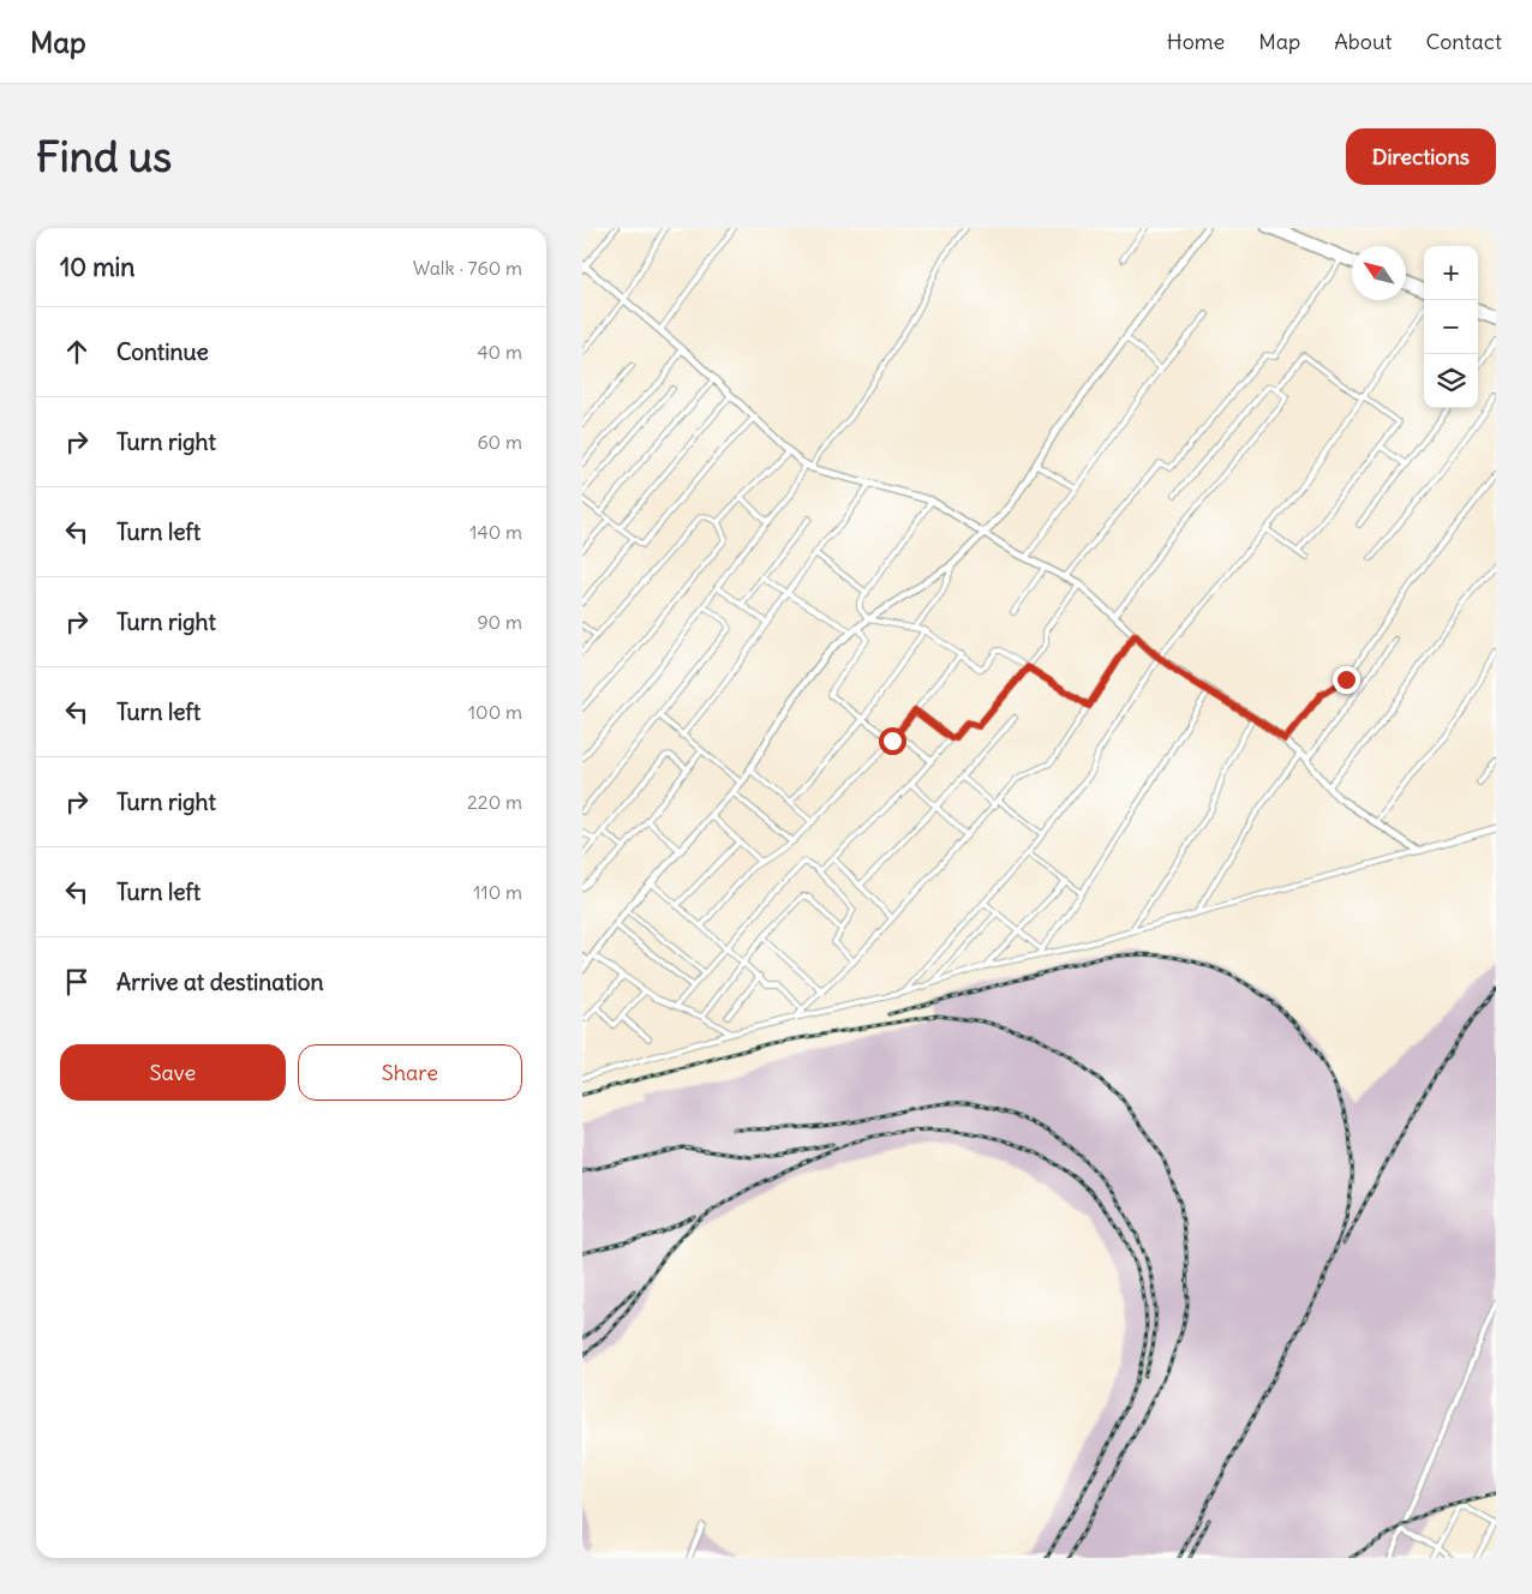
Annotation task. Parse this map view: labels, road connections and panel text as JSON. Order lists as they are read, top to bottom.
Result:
{
  "north": "top left",
  "page": {
    "header": "Map",
    "nav": [
      "Home",
      "Map",
      "About",
      "Contact"
    ],
    "buttons": [
      "Directions",
      ["Save", "Share"]
    ],
    "title": "Find us",
    "heading": ["10 min", "Walk · 760 m"],
    "map_buttons": ["+", "−"],
    "list": [
      ["Continue", "40 m"],
      ["Turn right", "60 m"],
      ["Turn left", "140 m"],
      ["Turn right", "90 m"],
      ["Turn left", "100 m"],
      ["Turn right", "220 m"],
      ["Turn left", "110 m"],
      "Arrive at destination"
    ]
  }
}
